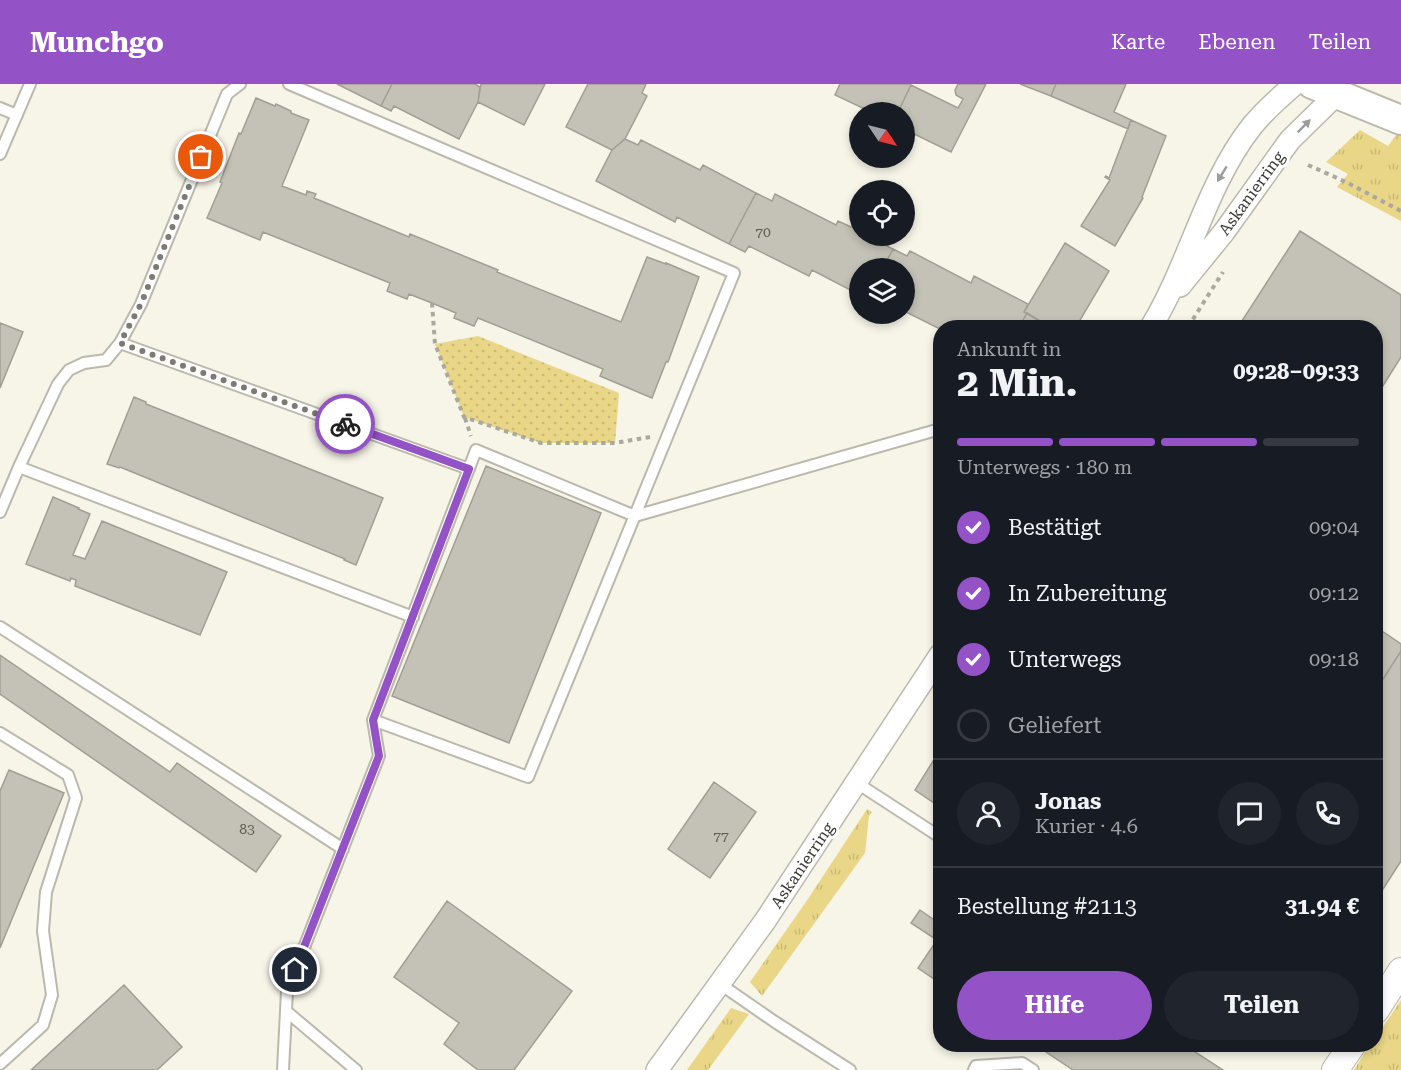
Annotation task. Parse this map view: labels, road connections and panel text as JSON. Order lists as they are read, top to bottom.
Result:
{
  "streets": {
    "street": ["Askanierring"]
  },
  "house_numbers": ["70", "83", "77"],
  "north": "bottom right",
  "page": {
    "header": "Munchgo",
    "nav": ["Karte", "Ebenen", "Teilen"],
    "heading": ["2 Min.", "Ankunft in", "09:28–09:33"],
    "panel": [
      "Jonas",
      "Kurier · 4.6",
      "Bestellung #2113",
      "31.94 €"
    ],
    "bar": "Unterwegs · 180 m",
    "list": [
      ["Bestätigt", "09:04"],
      ["In Zubereitung", "09:12"],
      ["Unterwegs", "09:18"],
      "Geliefert"
    ],
    "buttons": ["Hilfe", "Teilen"]
  }
}
